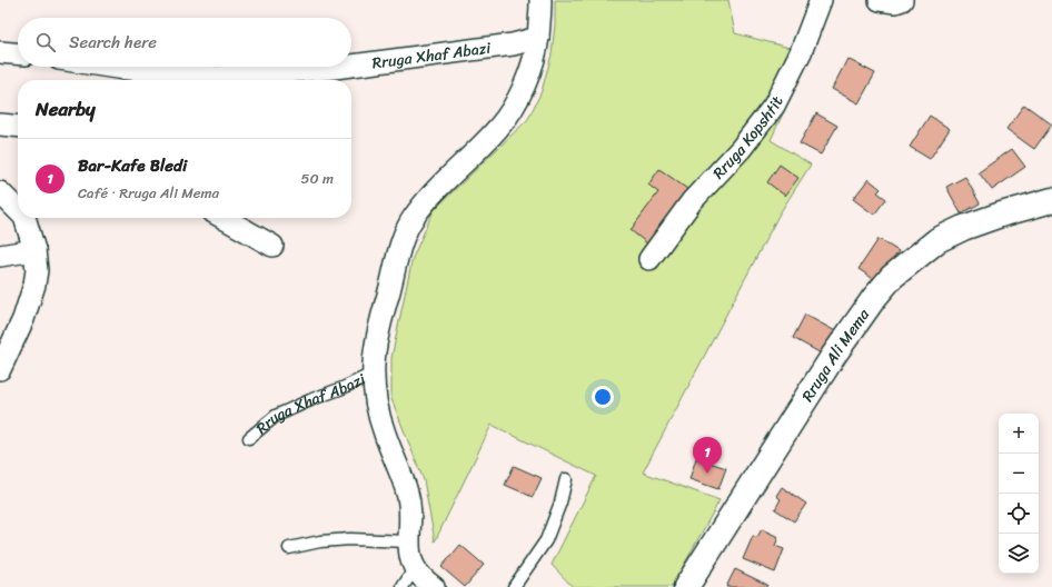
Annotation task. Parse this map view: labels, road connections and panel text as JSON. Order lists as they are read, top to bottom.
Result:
{
  "streets": {
    "street": ["Rruga Xhaf Abazi", "Rruga Kopshtit", "Rruga Ali Mema"]
  },
  "page": {
    "search": "Search here",
    "heading": "Nearby",
    "list": [
      {
        "mark": "1",
        "name": "Bar-Kafe Bledi",
        "note": "Café · Rruga Ali Mema",
        "value": "50 m"
      }
    ],
    "map_buttons": ["+", "−"],
    "pins": "1"
  }
}
